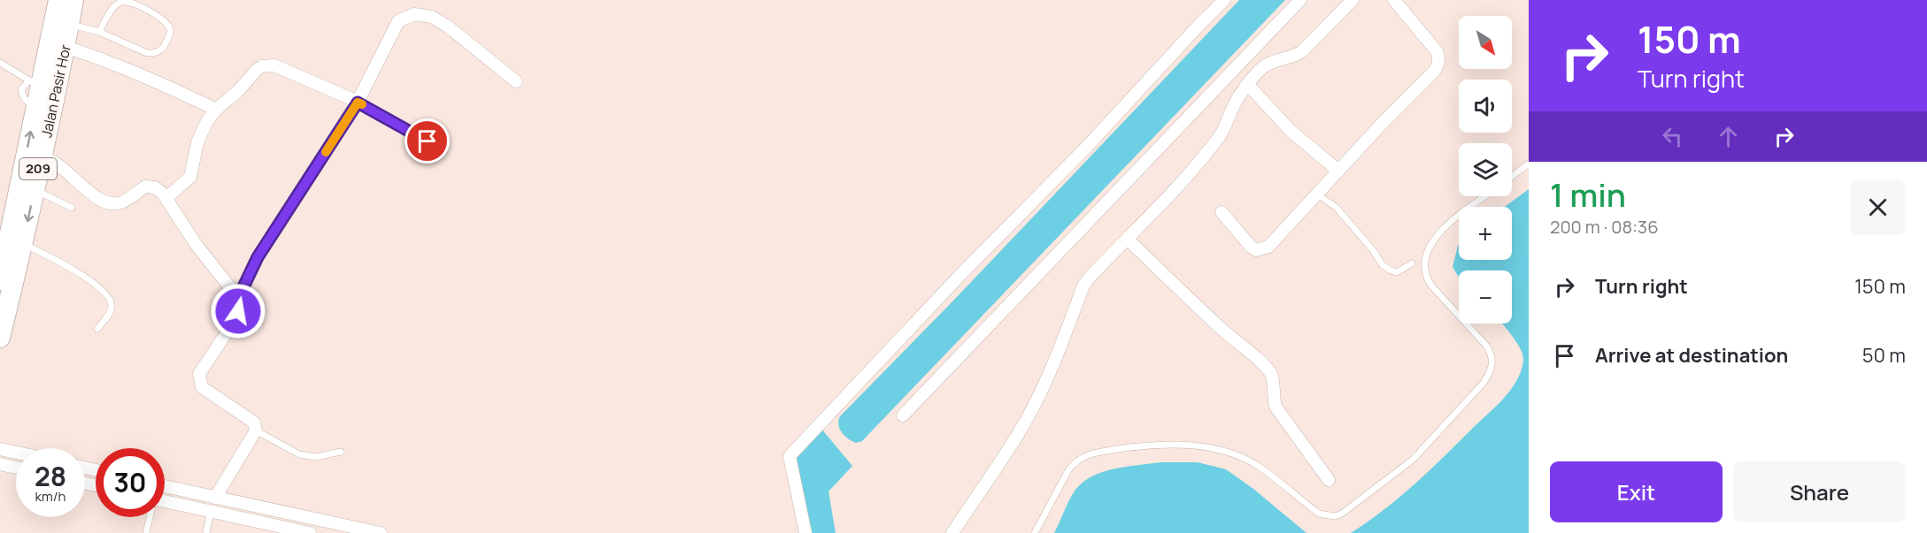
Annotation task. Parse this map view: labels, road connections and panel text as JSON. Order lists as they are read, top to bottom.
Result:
{
  "streets": {
    "main road": ["Jalan Pasir Hor", "209"]
  },
  "north": "bottom right",
  "page": {
    "turn": ["150 m", "Turn right"],
    "map_buttons": ["+", "−"],
    "heading": ["1 min", "200 m · 08:36"],
    "list": [
      {
        "name": "Turn right",
        "value": "150 m"
      },
      {
        "name": "Arrive at destination",
        "value": "50 m"
      }
    ],
    "speed": "28 km/h",
    "limit": "30",
    "buttons": ["Exit", "Share"]
  }
}
